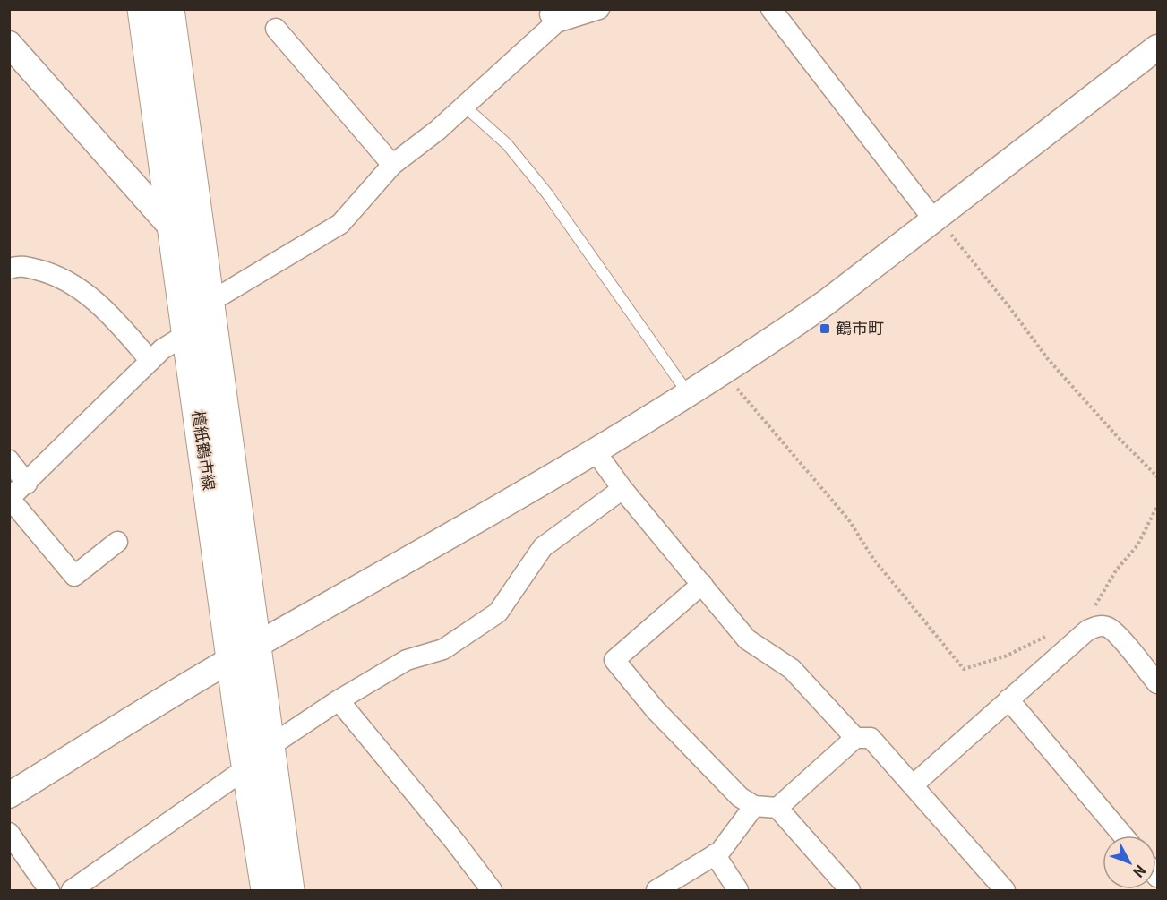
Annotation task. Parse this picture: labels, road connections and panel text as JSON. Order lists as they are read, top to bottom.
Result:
{
  "streets": {
    "main road": ["檀紙鶴市線"]
  },
  "places": {
    "transit": ["鶴市町"]
  },
  "north": "bottom right"
}
